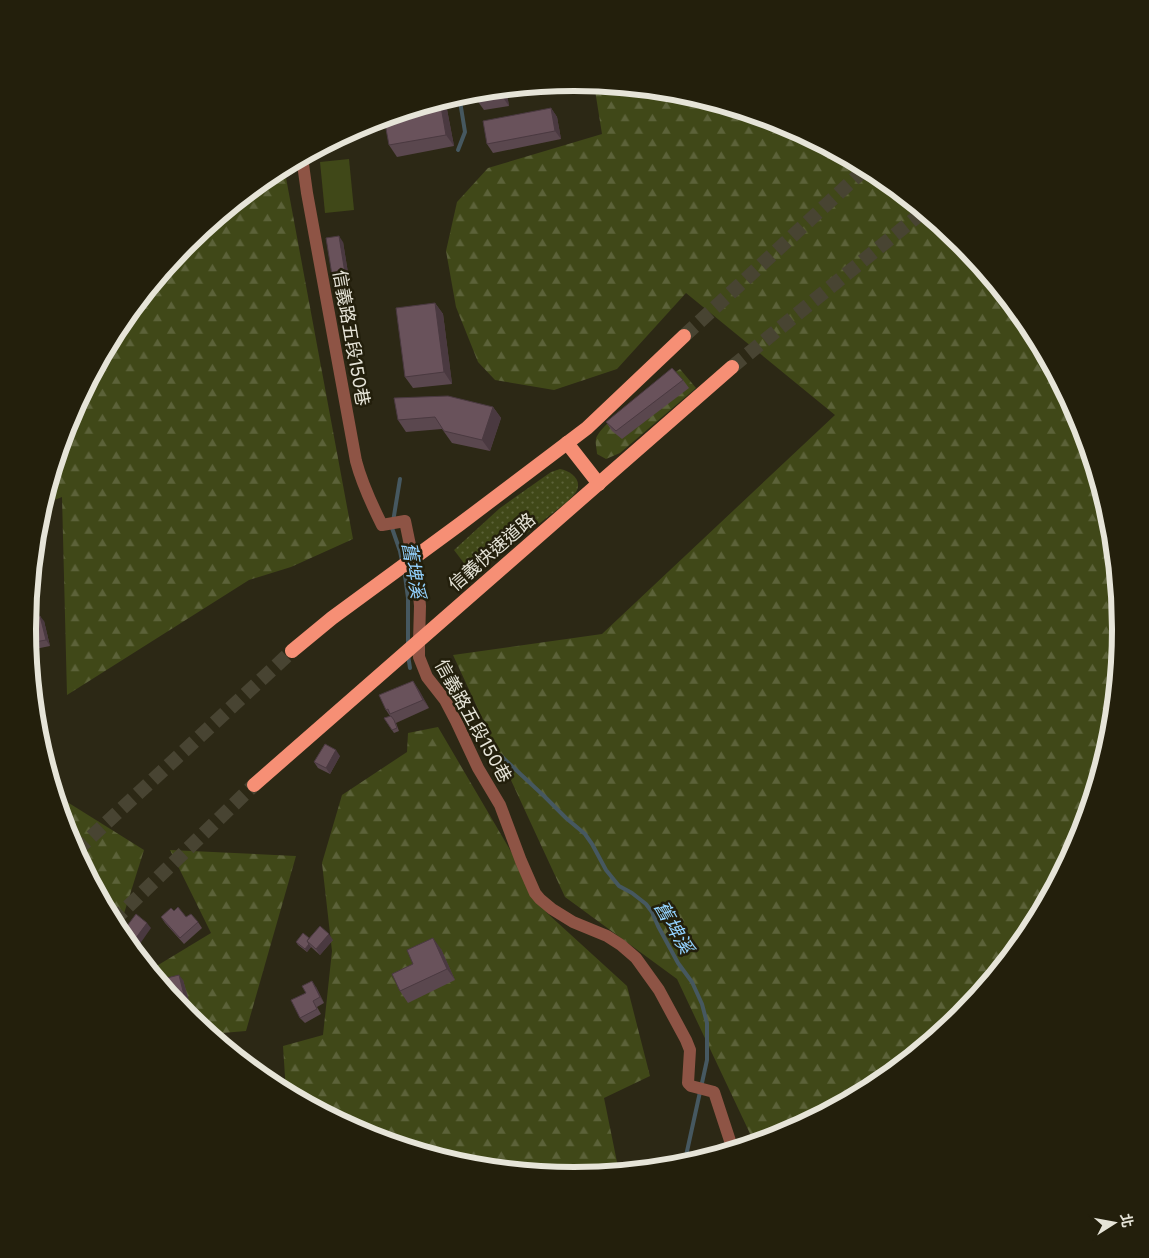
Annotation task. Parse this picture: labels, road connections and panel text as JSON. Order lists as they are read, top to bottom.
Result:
{
  "streets": {
    "highway": ["信義快速道路"],
    "street": ["信義路五段150巷"]
  },
  "water": ["舊埤溪"],
  "north": "right"
}
